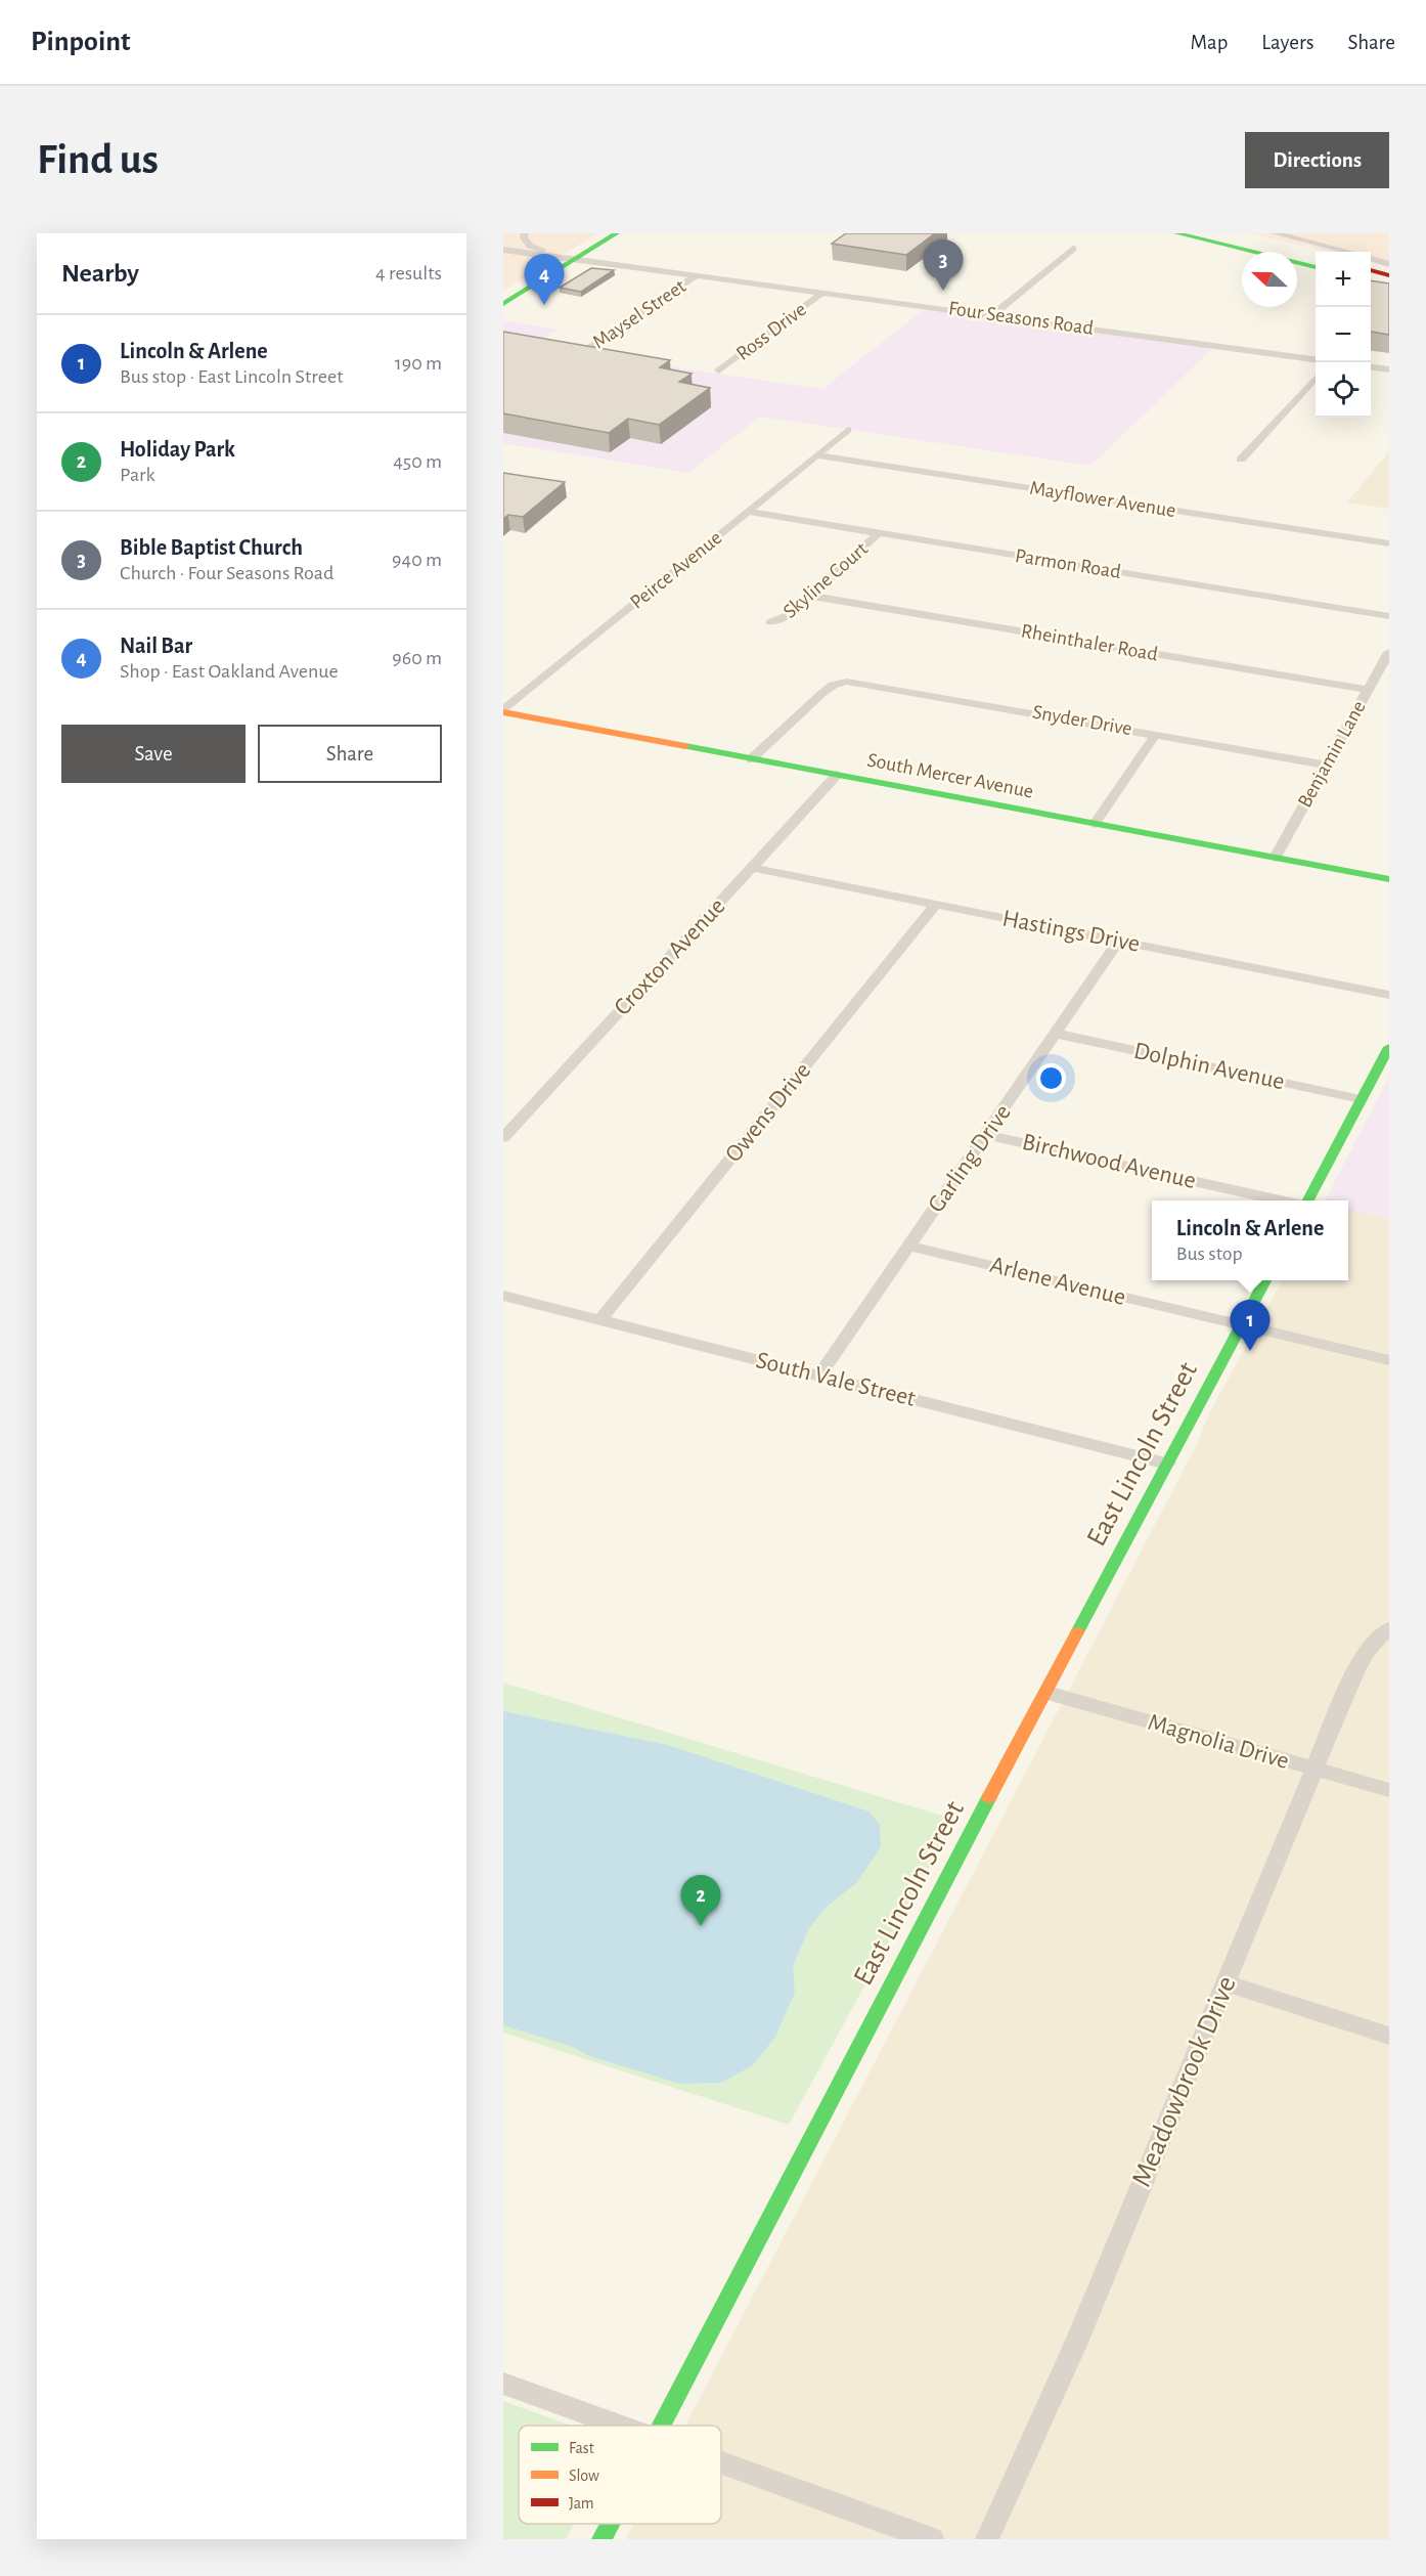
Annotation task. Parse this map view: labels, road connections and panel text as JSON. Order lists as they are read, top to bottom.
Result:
{
  "streets": {
    "main road": ["South Mercer Avenue", "East Lincoln Street"],
    "street": [
      "Maysel Street",
      "Four Seasons Road",
      "Ross Drive",
      "Mayflower Avenue",
      "Parmon Road",
      "Peirce Avenue",
      "Skyline Court",
      "Rheinthaler Road",
      "Snyder Drive",
      "Benjamin Lane",
      "Hastings Drive",
      "Croxton Avenue",
      "Dolphin Avenue",
      "Owens Drive",
      "Garling Drive",
      "Birchwood Avenue",
      "Arlene Avenue",
      "South Vale Street",
      "Magnolia Drive",
      "Meadowbrook Drive"
    ]
  },
  "crossings": [
    ["Maysel Street", "Four Seasons Road"],
    ["Four Seasons Road", "Ross Drive"],
    ["Mayflower Avenue", "Peirce Avenue"],
    ["Parmon Road", "Peirce Avenue"],
    ["Parmon Road", "Skyline Court"],
    ["Peirce Avenue", "South Mercer Avenue"],
    ["Skyline Court", "Rheinthaler Road"],
    ["Rheinthaler Road", "Benjamin Lane"],
    ["Snyder Drive", "Benjamin Lane"],
    ["Snyder Drive", "South Mercer Avenue"],
    ["Benjamin Lane", "South Mercer Avenue"],
    ["South Mercer Avenue", "Croxton Avenue"],
    ["Hastings Drive", "Croxton Avenue"],
    ["Hastings Drive", "Owens Drive"],
    ["Hastings Drive", "Garling Drive"],
    ["Dolphin Avenue", "Garling Drive"],
    ["Owens Drive", "South Vale Street"],
    ["Garling Drive", "Birchwood Avenue"],
    ["Garling Drive", "Arlene Avenue"],
    ["Garling Drive", "South Vale Street"],
    ["Arlene Avenue", "East Lincoln Street"],
    ["South Vale Street", "East Lincoln Street"],
    ["East Lincoln Street", "Magnolia Drive"],
    ["Magnolia Drive", "Meadowbrook Drive"]
  ],
  "legend": ["Fast", "Slow", "Jam"],
  "north": "left",
  "page": {
    "header": "Pinpoint",
    "nav": ["Map", "Layers", "Share"],
    "buttons": [
      "Directions",
      ["Save", "Share"]
    ],
    "title": "Find us",
    "heading": ["Nearby", "4 results"],
    "pins": [
      "3",
      "4",
      "1",
      "2"
    ],
    "map_buttons": ["+", "−"],
    "list": [
      {
        "mark": "1",
        "name": "Lincoln & Arlene",
        "note": "Bus stop · East Lincoln Street",
        "value": "190 m"
      },
      {
        "mark": "2",
        "name": "Holiday Park",
        "note": "Park",
        "value": "450 m"
      },
      {
        "mark": "3",
        "name": "Bible Baptist Church",
        "note": "Church · Four Seasons Road",
        "value": "940 m"
      },
      {
        "mark": "4",
        "name": "Nail Bar",
        "note": "Shop · East Oakland Avenue",
        "value": "960 m"
      }
    ],
    "popup": ["Lincoln & Arlene", "Bus stop"]
  }
}
